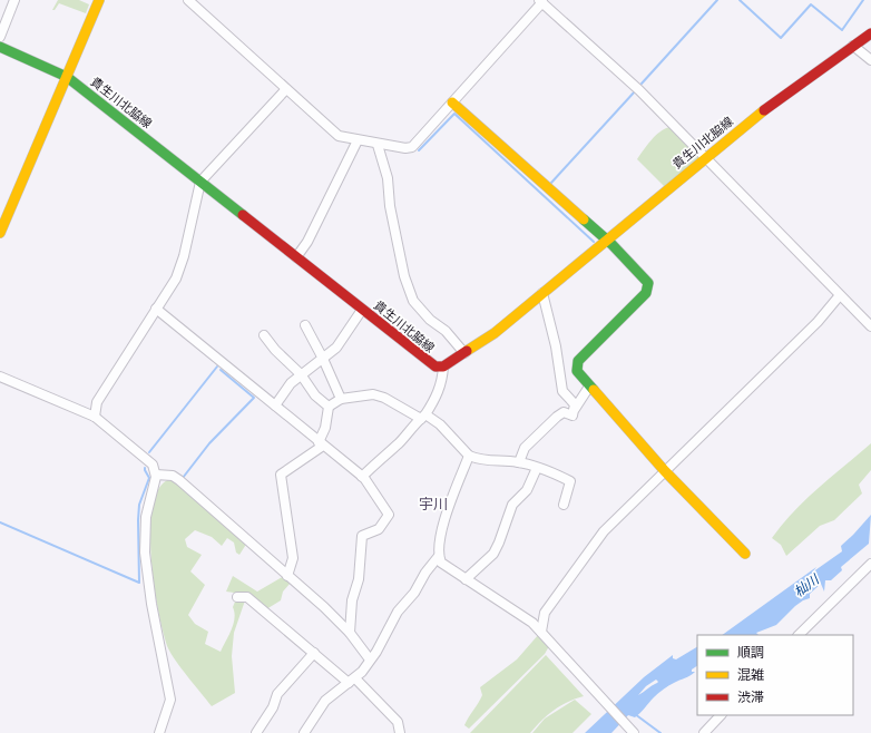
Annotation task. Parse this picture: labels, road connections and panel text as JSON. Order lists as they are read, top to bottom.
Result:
{
  "streets": {
    "main road": ["貴生川北脇線"]
  },
  "districts": ["宇川"],
  "water": ["杣川"],
  "legend": ["順調", "混雑", "渋滞"]
}
